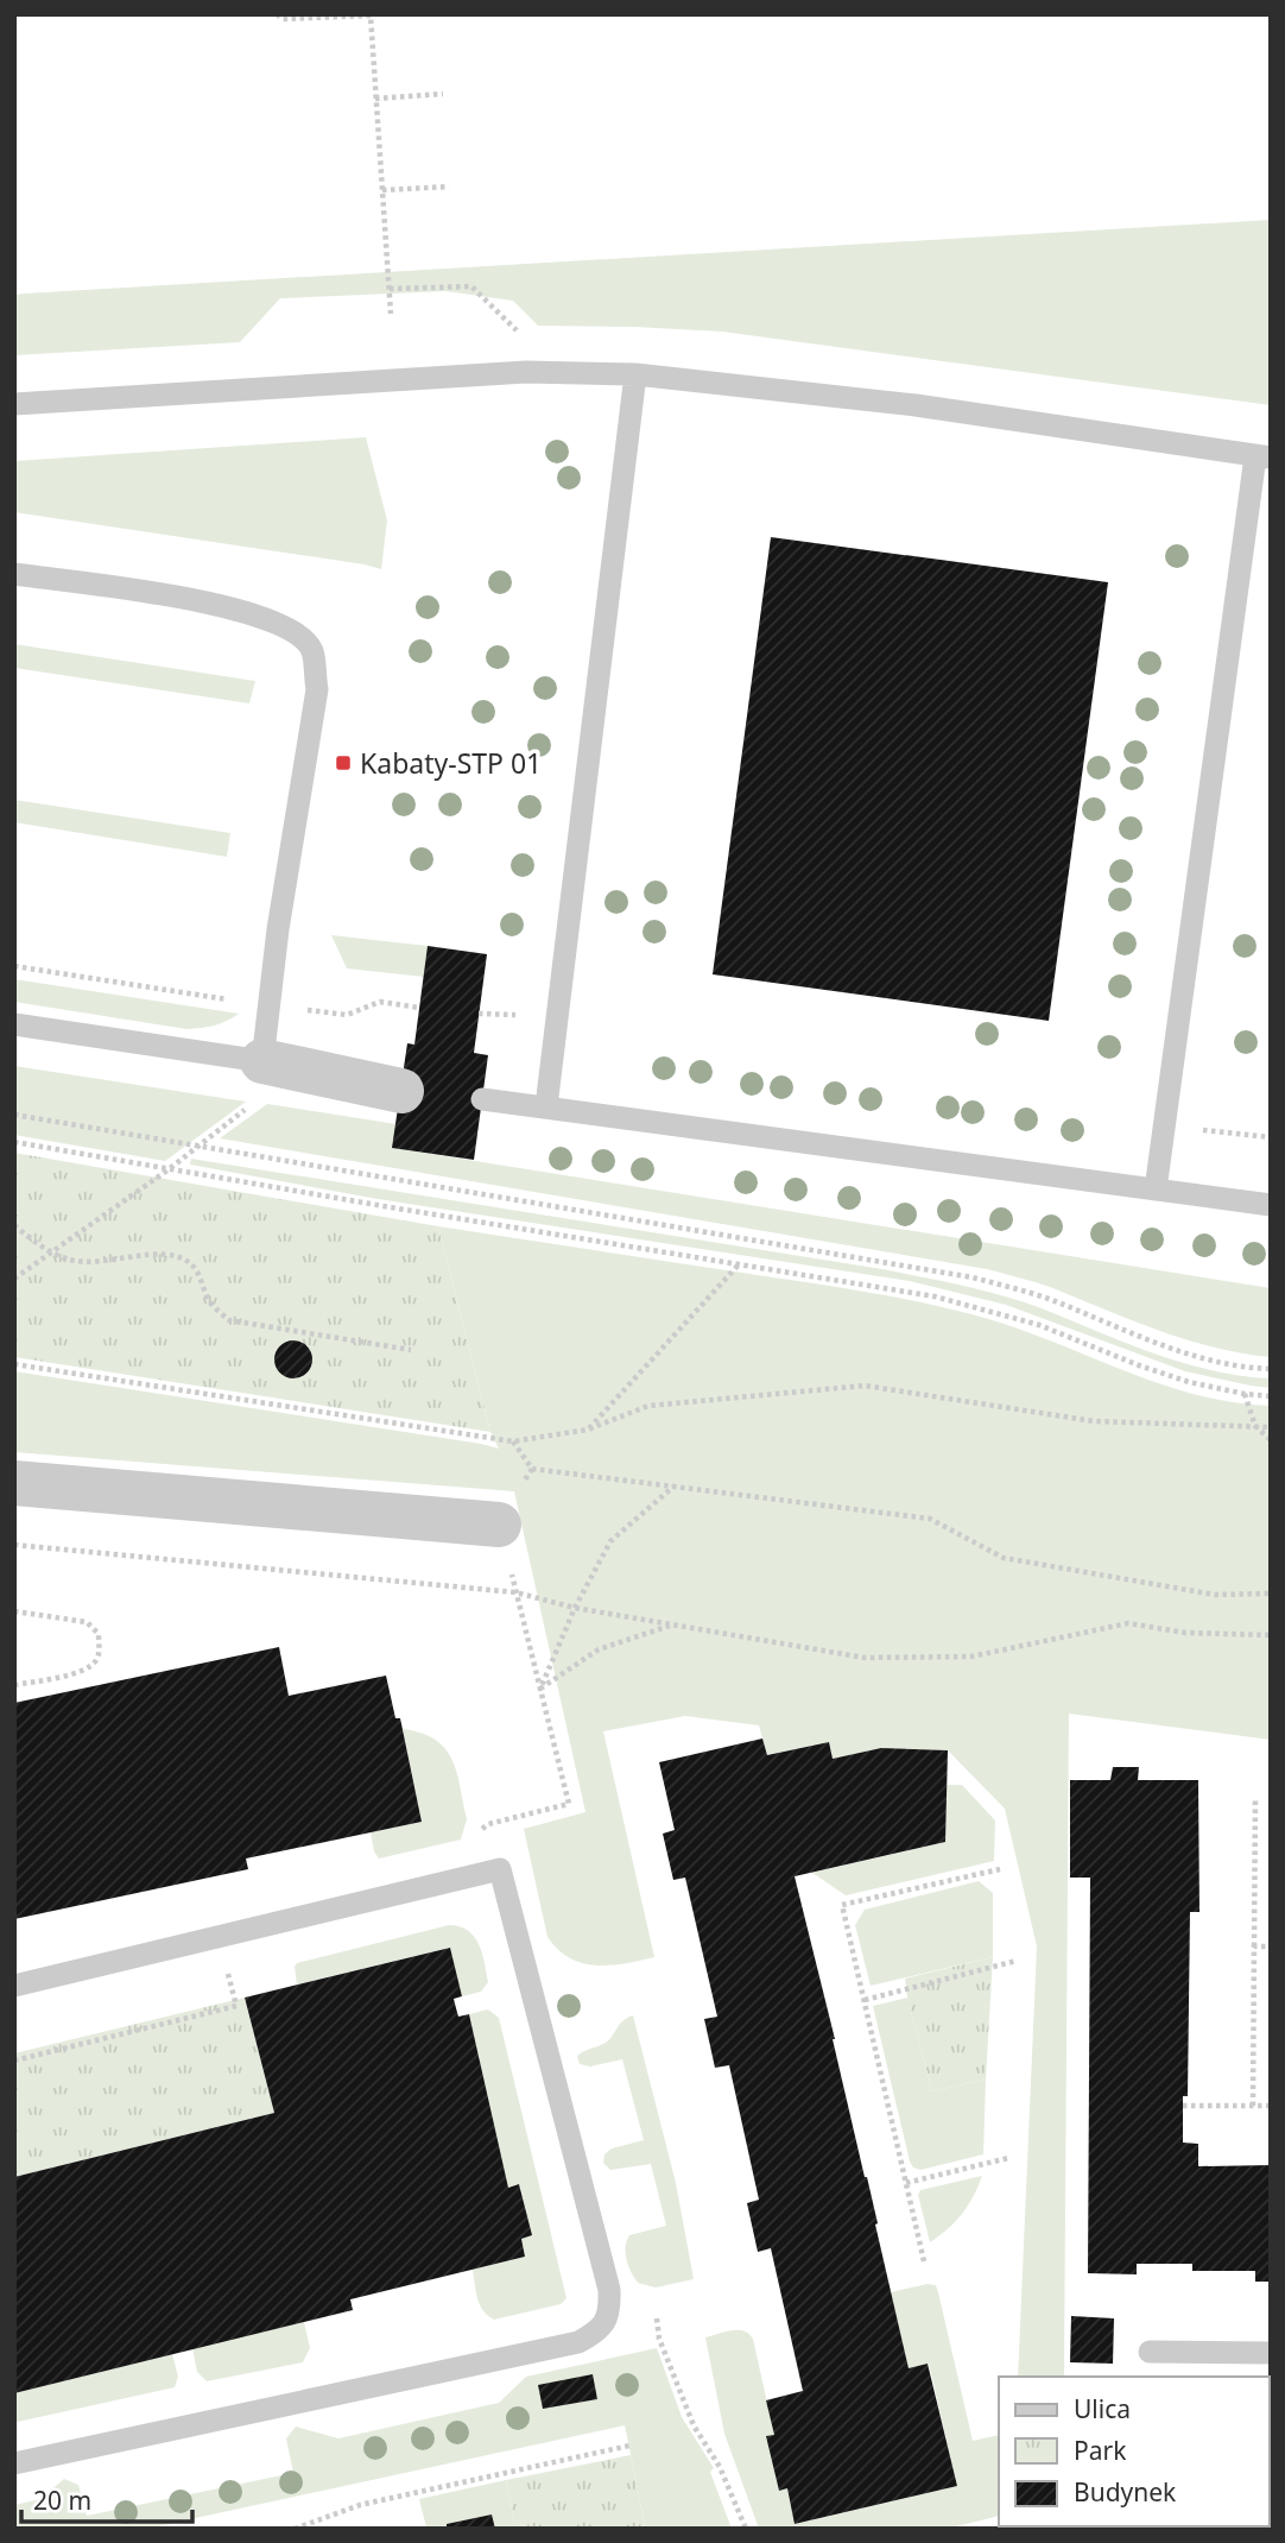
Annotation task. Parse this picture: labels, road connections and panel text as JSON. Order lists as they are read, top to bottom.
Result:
{
  "places": {
    "transit": ["Kabaty-STP 01"]
  },
  "legend": ["Ulica", "Park", "Budynek"],
  "scale_bar": "20 m"
}
